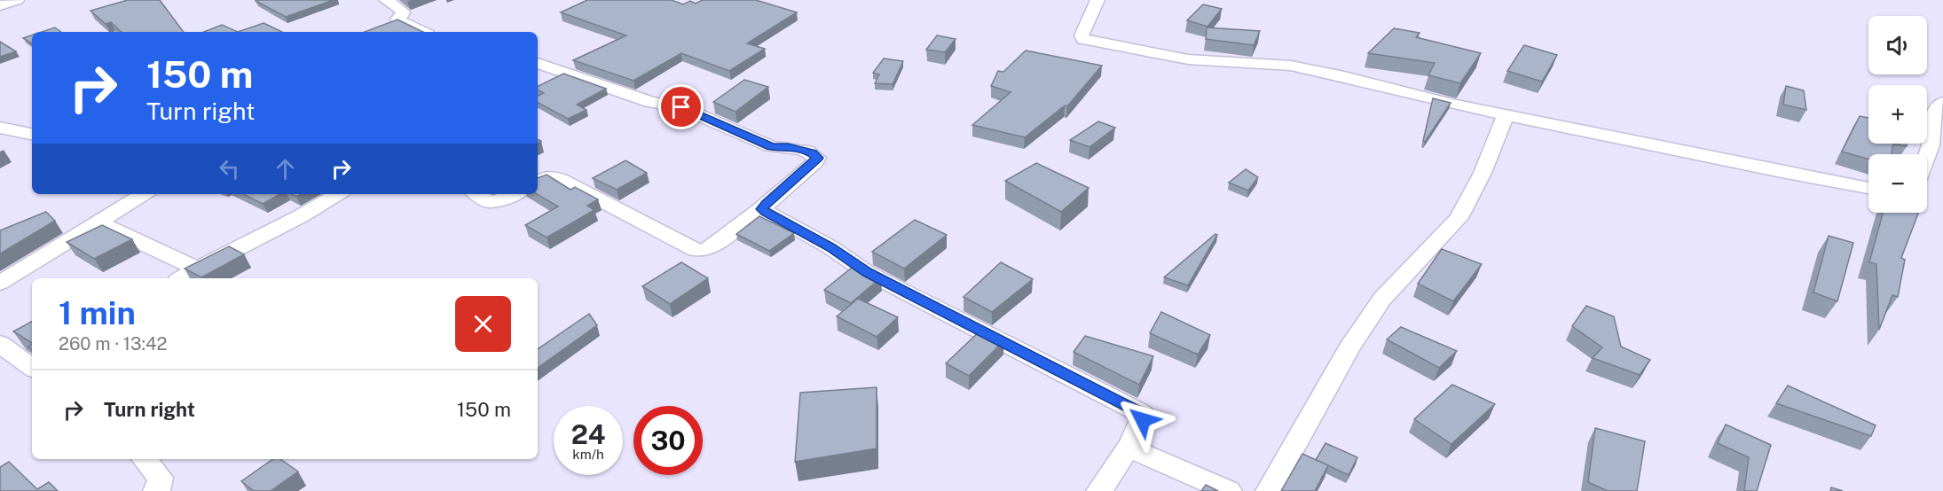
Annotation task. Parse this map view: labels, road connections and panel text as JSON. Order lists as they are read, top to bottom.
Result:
{
  "page": {
    "map_buttons": ["+", "−"],
    "turn": ["150 m", "Turn right"],
    "heading": ["1 min", "260 m · 13:42"],
    "list": [
      {
        "name": "Turn right",
        "value": "150 m"
      }
    ],
    "speed": "24 km/h",
    "limit": "30"
  }
}
